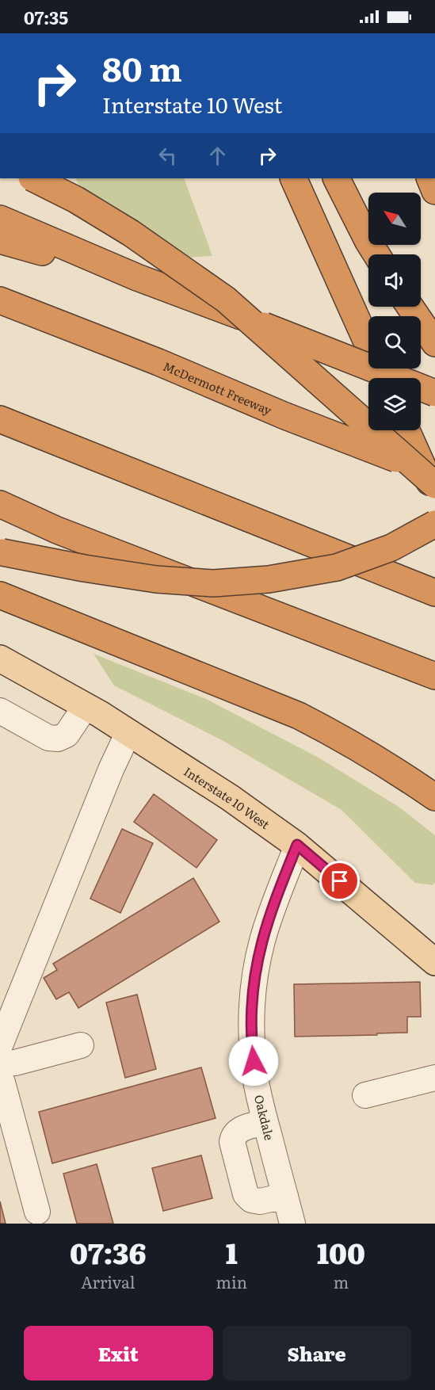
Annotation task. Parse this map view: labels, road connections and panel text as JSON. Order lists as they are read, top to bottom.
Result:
{
  "streets": {
    "highway": ["McDermott Freeway"],
    "main road": ["Interstate 10 West"],
    "street": ["Oakdale"]
  },
  "crossings": [
    ["Interstate 10 West", "Oakdale"]
  ],
  "north": "top left",
  "page": {
    "status": "07:35",
    "turn": ["80 m", "Interstate 10 West"],
    "eta": [
      "07:36",
      "Arrival",
      "1",
      "min",
      "100",
      "m"
    ],
    "buttons": ["Exit", "Share"]
  }
}
